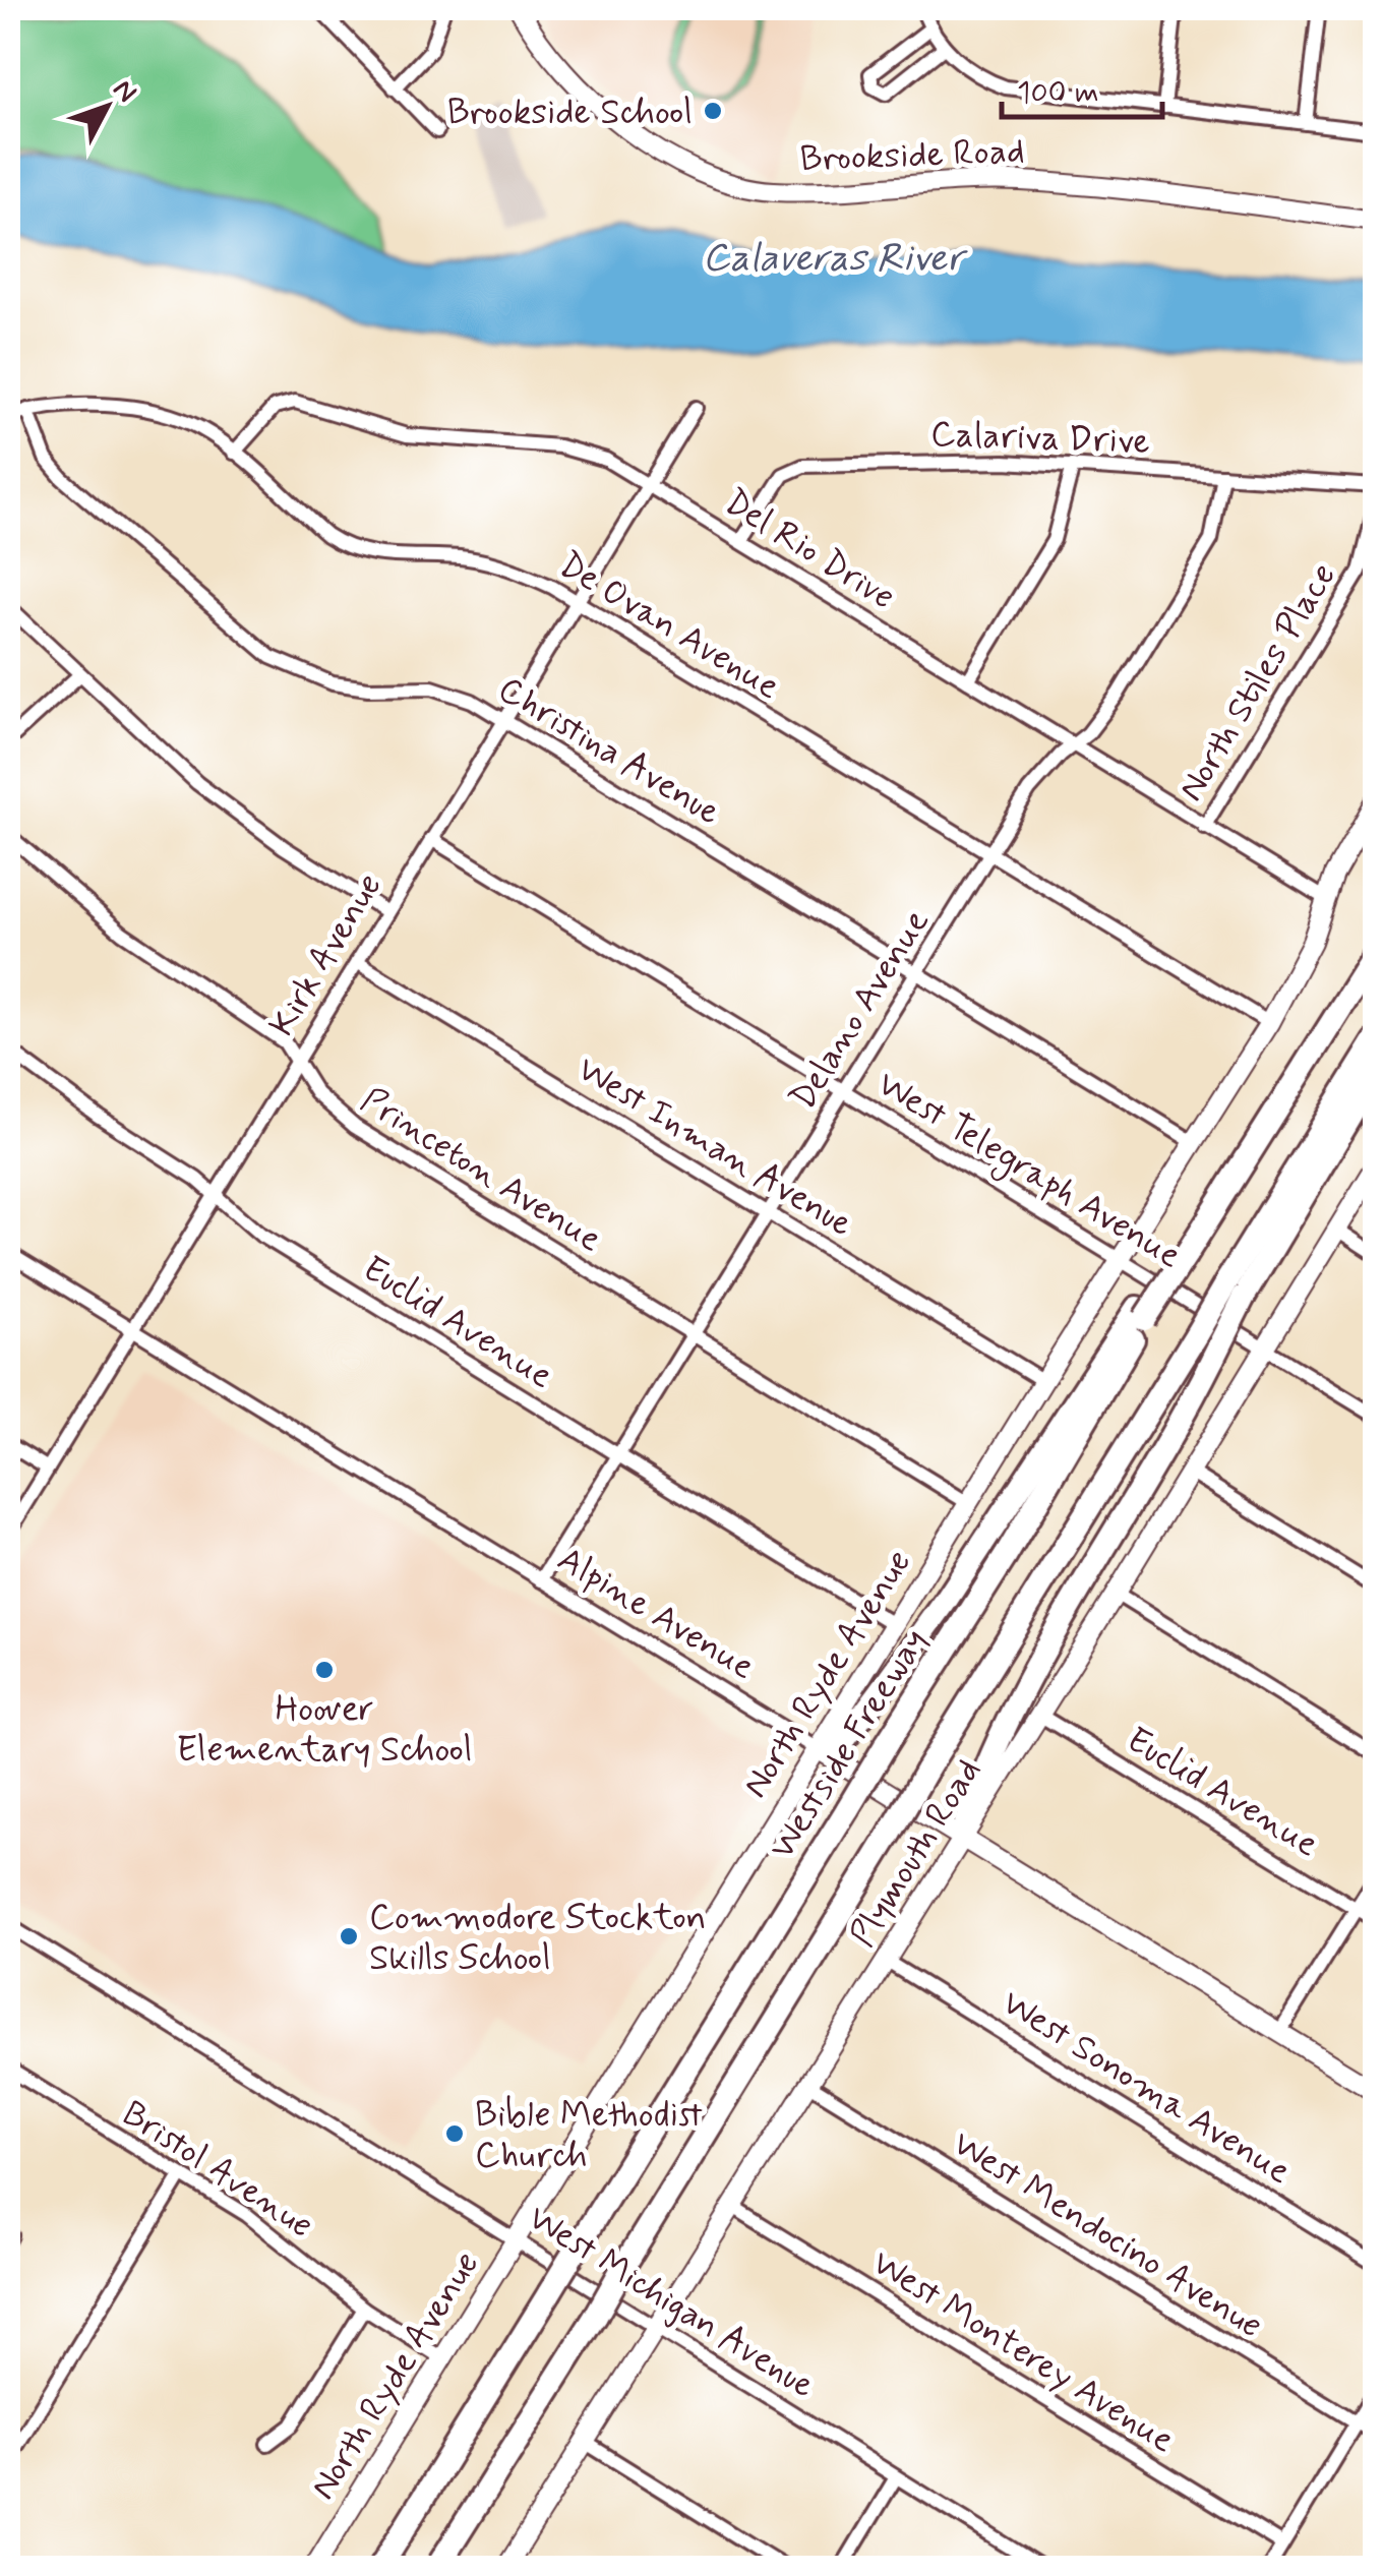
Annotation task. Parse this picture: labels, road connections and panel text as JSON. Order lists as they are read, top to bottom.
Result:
{
  "streets": {
    "highway": ["Westside Freeway"],
    "street": [
      "Brookside Road",
      "Calariva Drive",
      "Del Rio Drive",
      "De Ovan Avenue",
      "North Stiles Place",
      "Christina Avenue",
      "Kirk Avenue",
      "Delano Avenue",
      "West Inman Avenue",
      "Princeton Avenue",
      "West Telegraph Avenue",
      "Euclid Avenue",
      "Alpine Avenue",
      "North Ryde Avenue",
      "Plymouth Road",
      "West Sonoma Avenue",
      "Bristol Avenue",
      "West Mendocino Avenue",
      "West Michigan Avenue",
      "West Monterey Avenue"
    ]
  },
  "crossings": [
    ["Calariva Drive", "Del Rio Drive"],
    ["Calariva Drive", "Delano Avenue"],
    ["Del Rio Drive", "De Ovan Avenue"],
    ["Del Rio Drive", "North Stiles Place"],
    ["Del Rio Drive", "Kirk Avenue"],
    ["Del Rio Drive", "Delano Avenue"],
    ["Del Rio Drive", "North Ryde Avenue"],
    ["De Ovan Avenue", "Christina Avenue"],
    ["De Ovan Avenue", "Kirk Avenue"],
    ["De Ovan Avenue", "Delano Avenue"],
    ["De Ovan Avenue", "North Ryde Avenue"],
    ["Christina Avenue", "Kirk Avenue"],
    ["Christina Avenue", "Delano Avenue"],
    ["Christina Avenue", "North Ryde Avenue"],
    ["Kirk Avenue", "West Inman Avenue"],
    ["Kirk Avenue", "Princeton Avenue"],
    ["Kirk Avenue", "West Telegraph Avenue"],
    ["Kirk Avenue", "Euclid Avenue"],
    ["Kirk Avenue", "Alpine Avenue"],
    ["Delano Avenue", "West Inman Avenue"],
    ["Delano Avenue", "Princeton Avenue"],
    ["Delano Avenue", "West Telegraph Avenue"],
    ["Delano Avenue", "Euclid Avenue"],
    ["Delano Avenue", "Alpine Avenue"],
    ["West Inman Avenue", "North Ryde Avenue"],
    ["Princeton Avenue", "North Ryde Avenue"],
    ["West Telegraph Avenue", "North Ryde Avenue"],
    ["West Telegraph Avenue", "Plymouth Road"],
    ["Euclid Avenue", "North Ryde Avenue"],
    ["Euclid Avenue", "Plymouth Road"],
    ["Alpine Avenue", "North Ryde Avenue"],
    ["Alpine Avenue", "Plymouth Road"],
    ["North Ryde Avenue", "Bristol Avenue"],
    ["North Ryde Avenue", "West Michigan Avenue"],
    ["Plymouth Road", "West Sonoma Avenue"],
    ["Plymouth Road", "West Mendocino Avenue"],
    ["Plymouth Road", "West Michigan Avenue"],
    ["Plymouth Road", "West Monterey Avenue"]
  ],
  "water": ["Calaveras River"],
  "places": [
    "Brookside School",
    "Hoover Elementary School",
    "Commodore Stockton Skills School",
    "Bible Methodist Church"
  ],
  "scale_bar": "100 m",
  "north": "top right"
}
